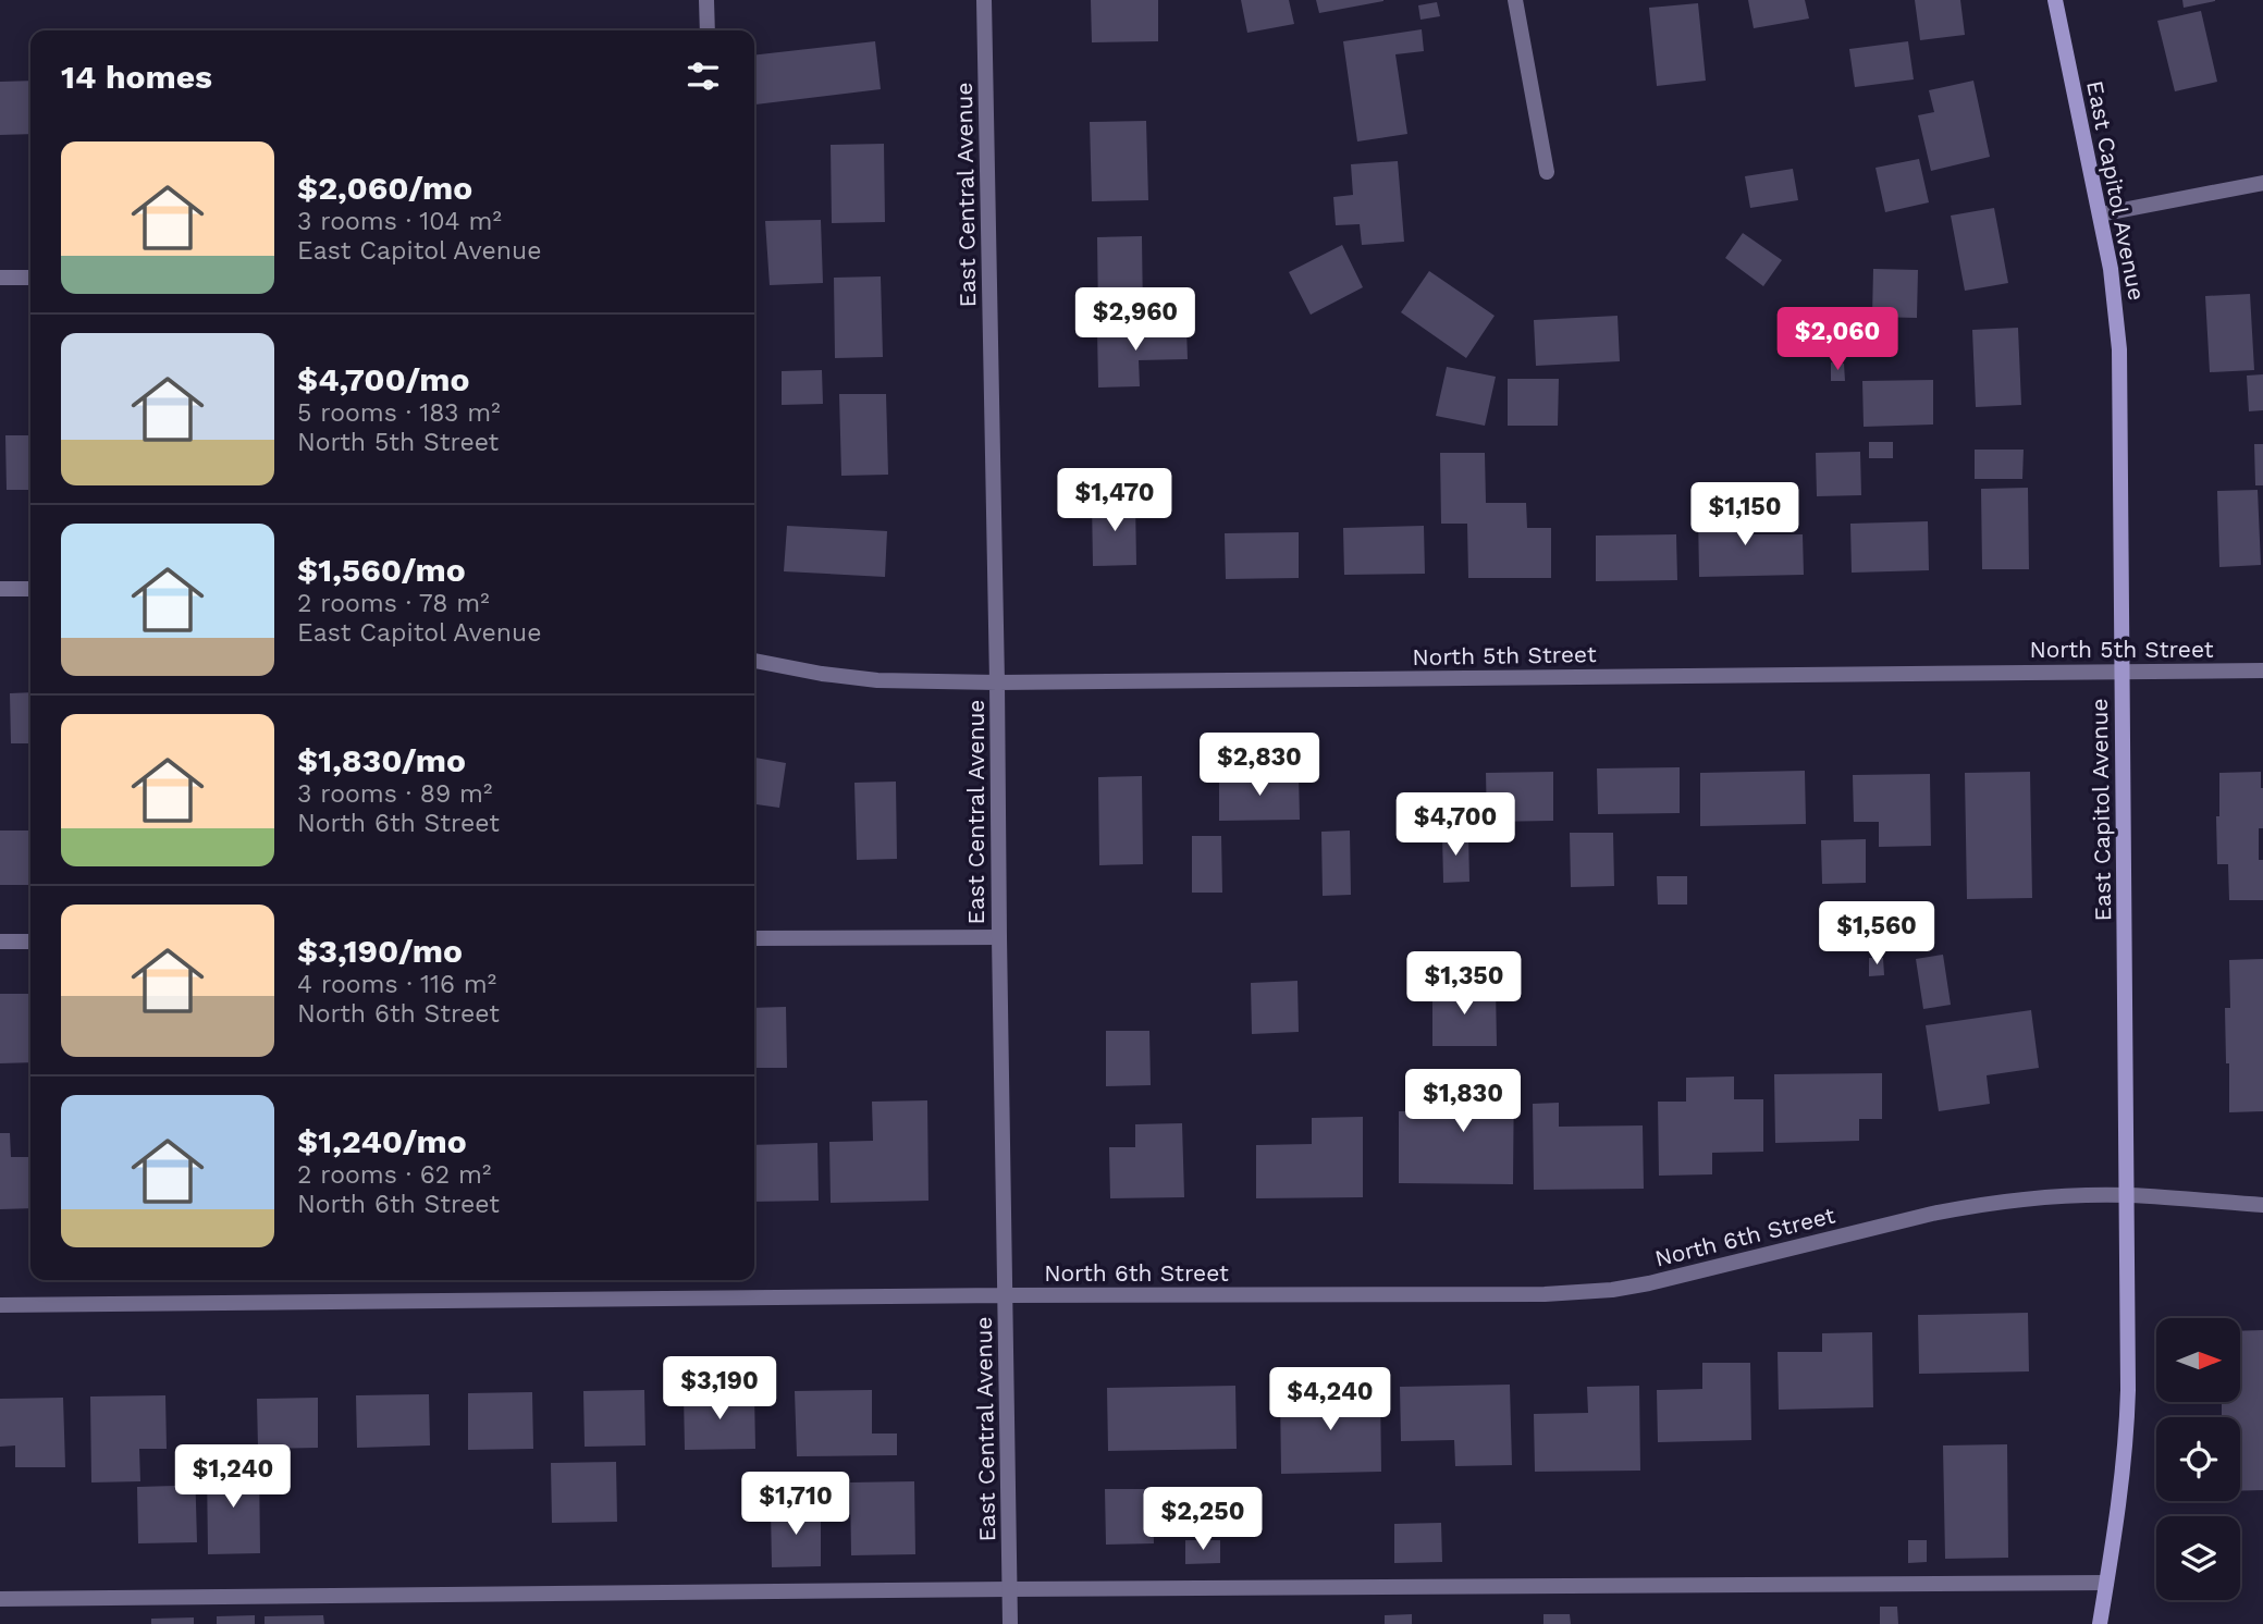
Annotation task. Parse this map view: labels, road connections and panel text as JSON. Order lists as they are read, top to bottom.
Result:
{
  "streets": {
    "street": [
      "East Capitol Avenue",
      "East Central Avenue",
      "North 5th Street",
      "North 6th Street"
    ]
  },
  "crossings": [
    ["East Capitol Avenue", "North 5th Street"],
    ["East Capitol Avenue", "North 6th Street"],
    ["East Central Avenue", "North 5th Street"],
    ["East Central Avenue", "North 6th Street"]
  ],
  "north": "right",
  "page": {
    "heading": "14 homes",
    "list": [
      {
        "name": "$2,060/mo",
        "note": "3 rooms · 104 m² · East Capitol Avenue"
      },
      {
        "name": "$4,700/mo",
        "note": "5 rooms · 183 m² · North 5th Street"
      },
      {
        "name": "$1,560/mo",
        "note": "2 rooms · 78 m² · East Capitol Avenue"
      },
      {
        "name": "$1,830/mo",
        "note": "3 rooms · 89 m² · North 6th Street"
      },
      {
        "name": "$3,190/mo",
        "note": "4 rooms · 116 m² · North 6th Street"
      },
      {
        "name": "$1,240/mo",
        "note": "2 rooms · 62 m² · North 6th Street"
      }
    ],
    "price": [
      "$2,960",
      "$2,060",
      "$1,470",
      "$1,150",
      "$2,830",
      "$4,700",
      "$1,560",
      "$1,350",
      "$1,830",
      "$3,190",
      "$4,240",
      "$1,240",
      "$1,710",
      "$2,250"
    ]
  }
}
